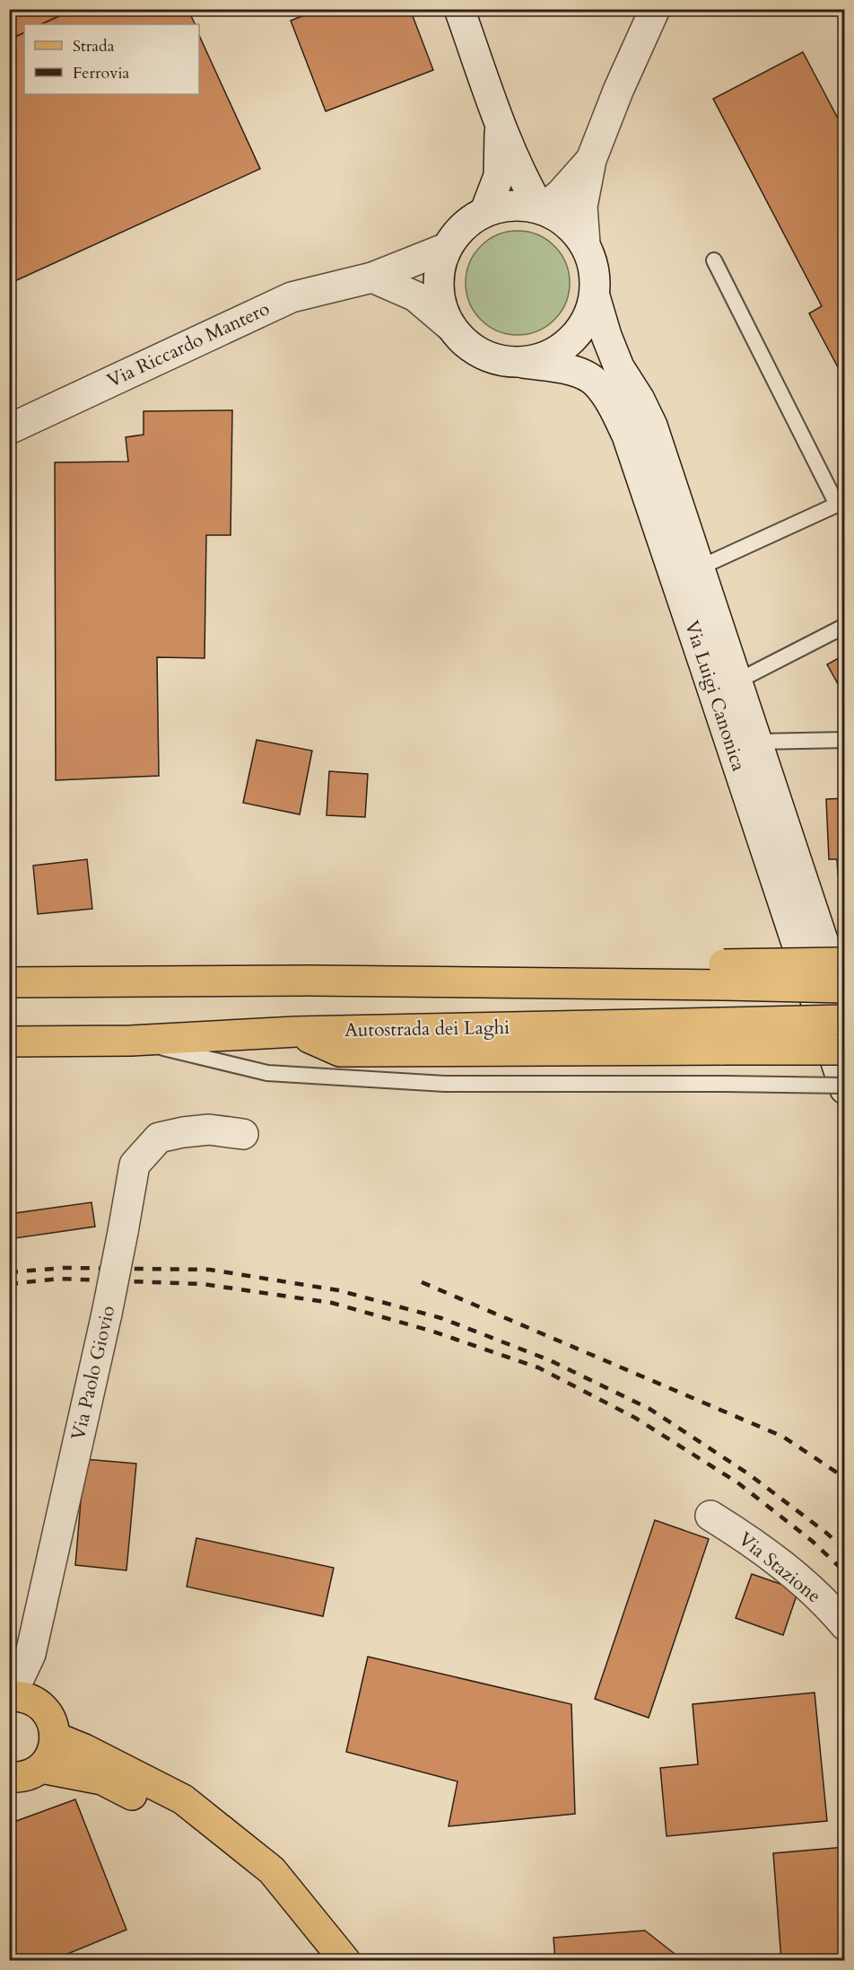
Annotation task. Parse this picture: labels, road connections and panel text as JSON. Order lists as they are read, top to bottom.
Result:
{
  "streets": {
    "main road": ["Autostrada dei Laghi"],
    "street": [
      "Via Riccardo Mantero",
      "Via Luigi Canonica",
      "Via Paolo Giovio",
      "Via Stazione"
    ]
  },
  "crossings": [
    ["Via Riccardo Mantero", "Via Luigi Canonica"]
  ],
  "legend": ["Strada", "Ferrovia"]
}
